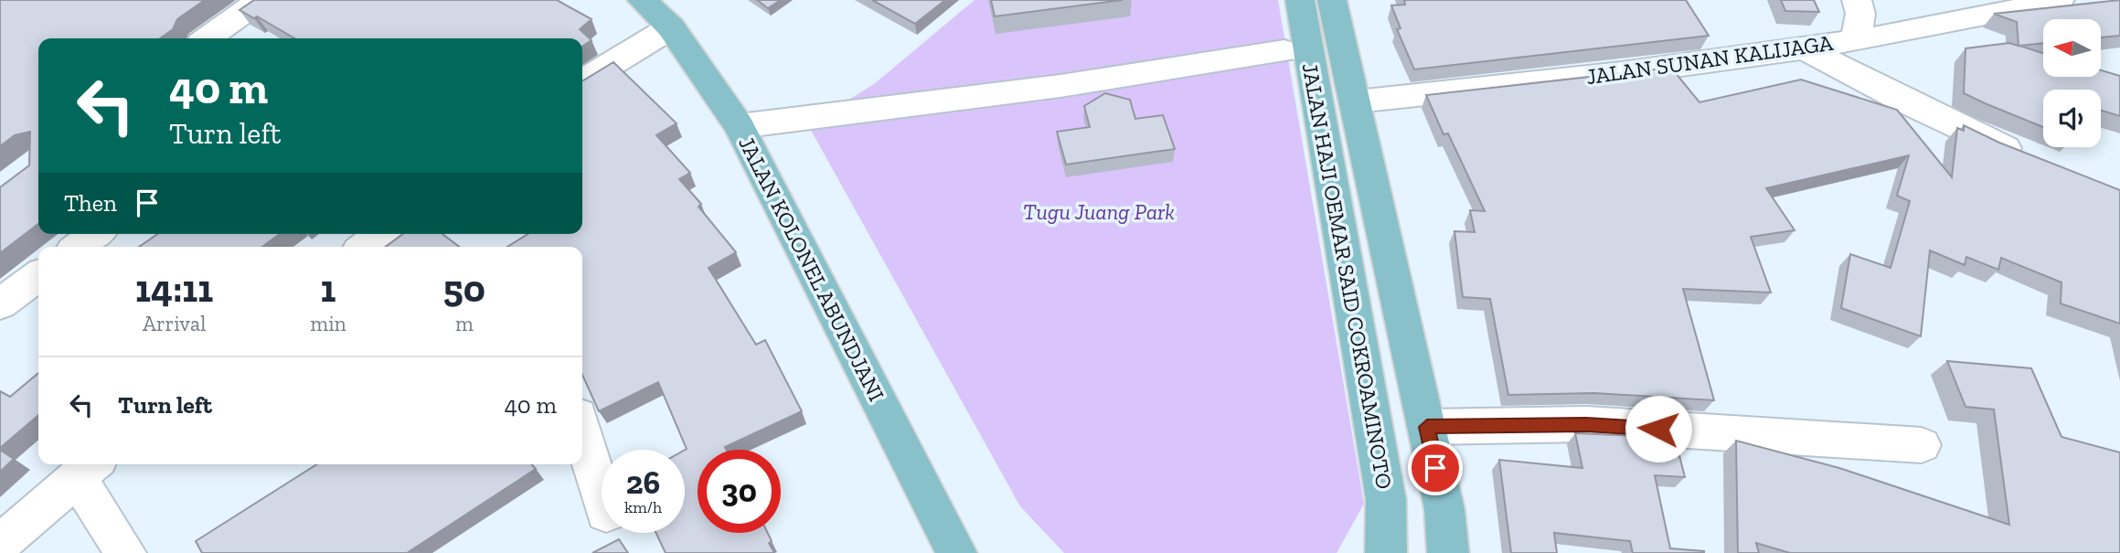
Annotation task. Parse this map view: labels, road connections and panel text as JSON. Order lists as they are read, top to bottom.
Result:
{
  "streets": {
    "main road": ["JALAN KOLONEL ABUNDJANI", "JALAN HAJI OEMAR SAID COKROAMINOTO"],
    "street": ["JALAN SUNAN KALIJAGA"]
  },
  "crossings": [
    ["JALAN SUNAN KALIJAGA", "JALAN HAJI OEMAR SAID COKROAMINOTO"]
  ],
  "parks": ["Tugu Juang Park"],
  "north": "left",
  "page": {
    "turn": ["40 m", "Turn left"],
    "then": "Then",
    "eta": [
      "14:11",
      "Arrival",
      "1",
      "min",
      "50",
      "m"
    ],
    "list": [
      {
        "name": "Turn left",
        "value": "40 m"
      }
    ],
    "speed": "26 km/h",
    "limit": "30"
  }
}
